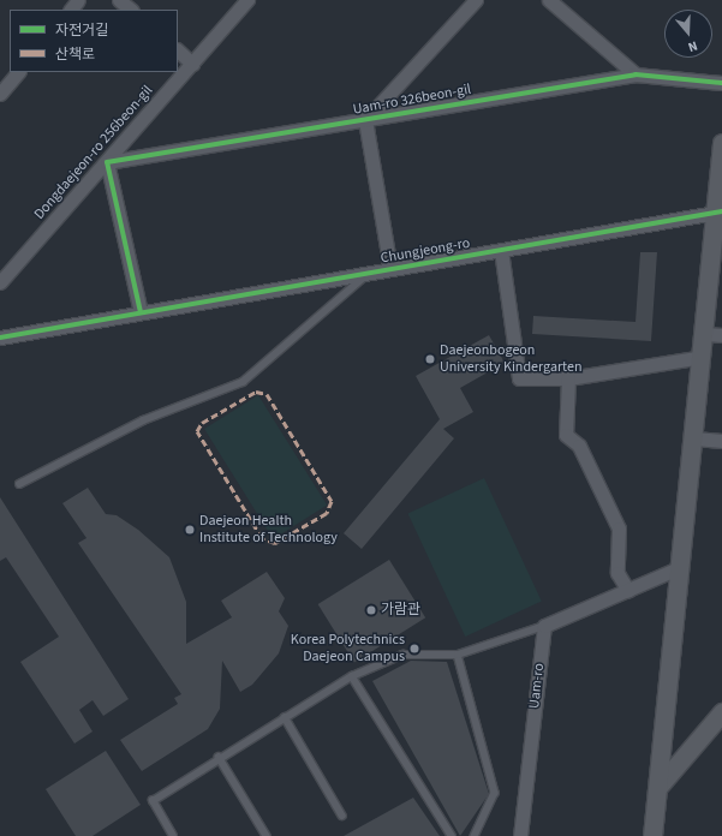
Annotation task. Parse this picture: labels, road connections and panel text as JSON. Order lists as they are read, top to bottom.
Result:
{
  "streets": {
    "street": [
      "Uam-ro 326beon-gil",
      "Dongdaejeon-ro 256beon-gil",
      "Chungjeong-ro",
      "Uam-ro"
    ]
  },
  "crossings": [
    ["Uam-ro 326beon-gil", "Dongdaejeon-ro 256beon-gil"]
  ],
  "places": [
    "Daejeonbogeon University Kindergarten",
    "Daejeon Health Institute of Technology",
    "가람관",
    "Korea Polytechnics Daejeon Campus"
  ],
  "legend": ["자전거길", "산책로"],
  "north": "bottom"
}
